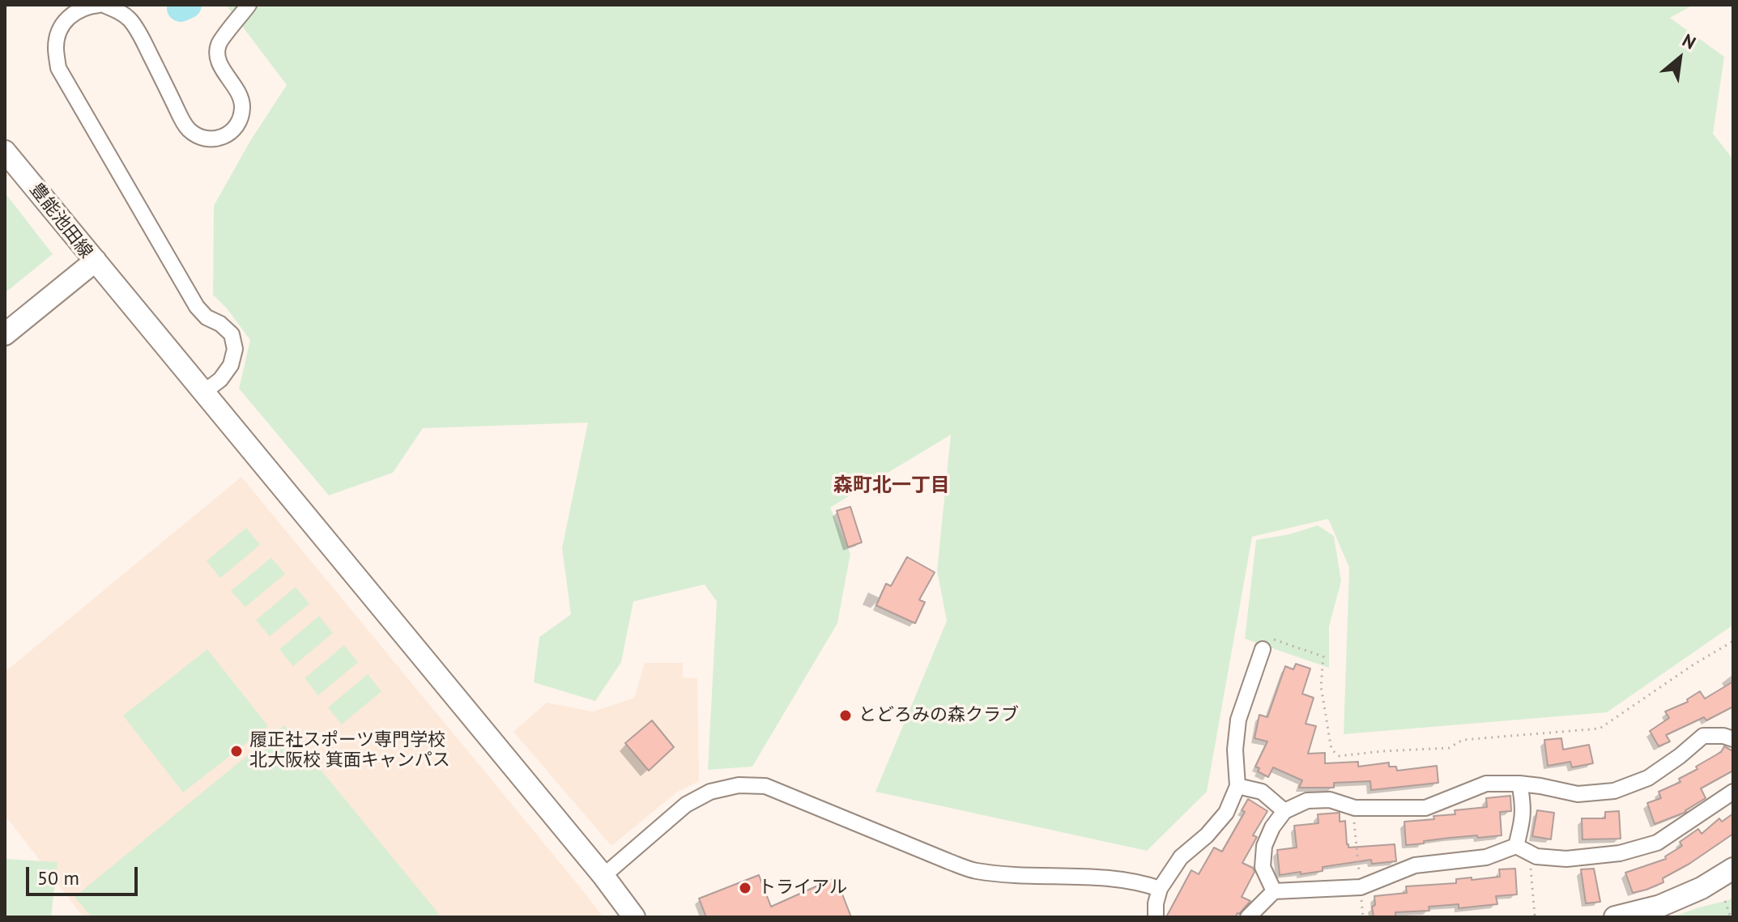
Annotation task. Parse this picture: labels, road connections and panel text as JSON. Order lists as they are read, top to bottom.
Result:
{
  "streets": {
    "street": ["豊能池田線"]
  },
  "districts": ["森町北一丁目"],
  "places": ["とどろみの森クラブ", "履正社スポーツ専門学校 北大阪校 箕面キャンパス", "トライアル"],
  "scale_bar": "50 m",
  "north": "top right"
}
